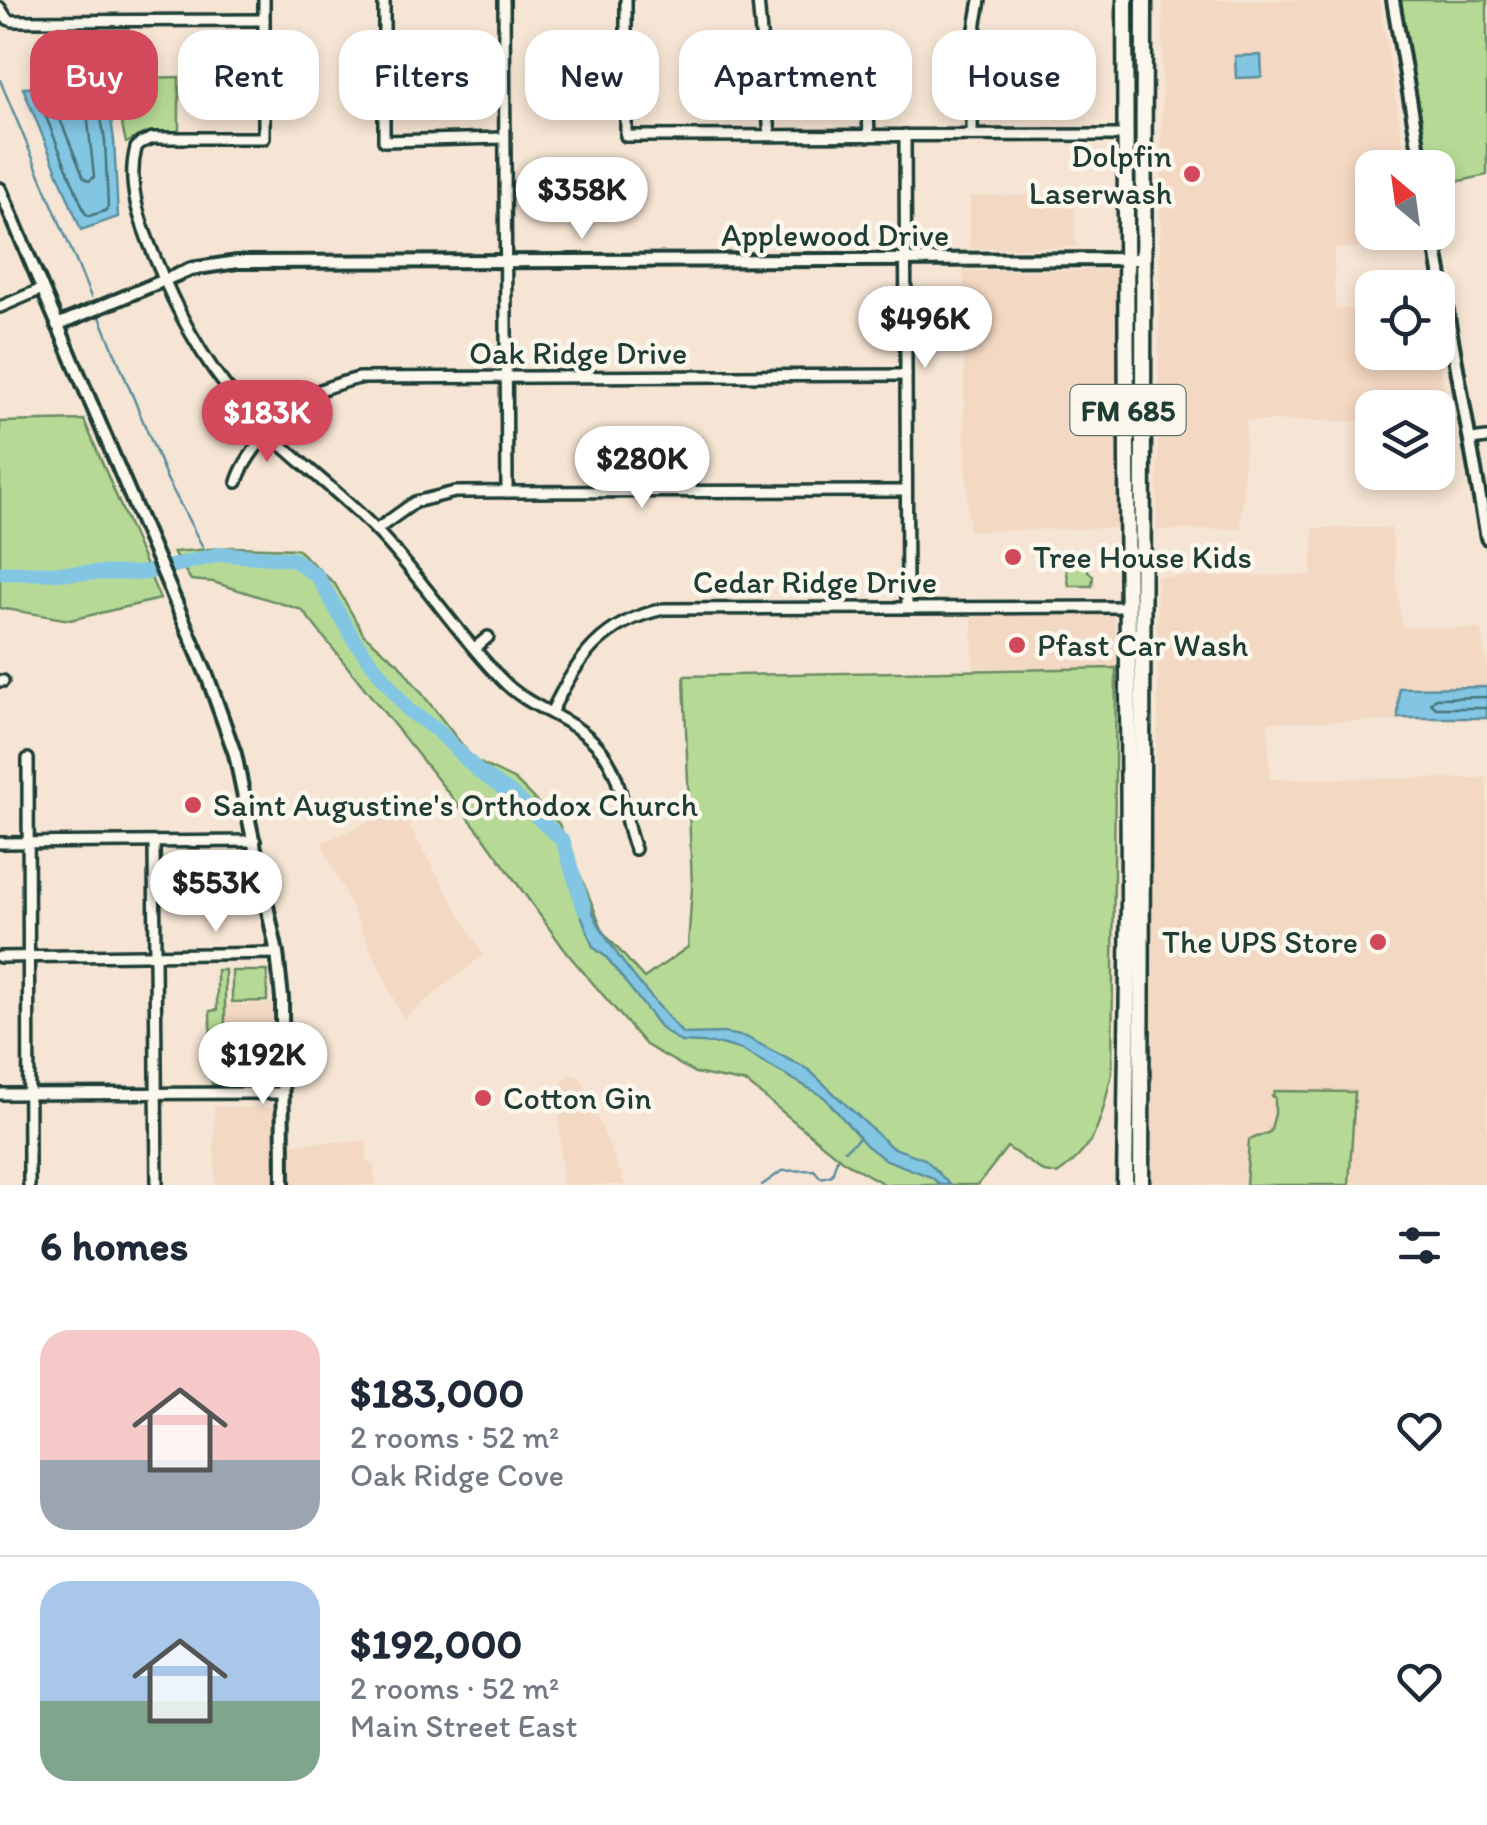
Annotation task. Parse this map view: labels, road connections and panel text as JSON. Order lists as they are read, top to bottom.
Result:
{
  "streets": {
    "main road": ["FM 685"],
    "street": ["Applewood Drive", "Oak Ridge Drive", "Cedar Ridge Drive"]
  },
  "crossings": [
    ["Applewood Drive", "FM 685"],
    ["FM 685", "Cedar Ridge Drive"]
  ],
  "places": [
    "Dolpfin Laserwash",
    "Tree House Kids",
    "Pfast Car Wash",
    "Saint Augustine's Orthodox Church",
    "The UPS Store",
    "Cotton Gin"
  ],
  "north": "top left",
  "page": {
    "chip": [
      "Buy",
      "Rent",
      "Filters",
      "New",
      "Apartment",
      "House"
    ],
    "price": [
      "$358K",
      "$496K",
      "$183K",
      "$280K",
      "$553K",
      "$192K"
    ],
    "heading": "6 homes",
    "list": [
      {
        "name": "$183,000",
        "note": "2 rooms · 52 m² · Oak Ridge Cove"
      },
      {
        "name": "$192,000",
        "note": "2 rooms · 52 m² · Main Street East"
      }
    ]
  }
}
